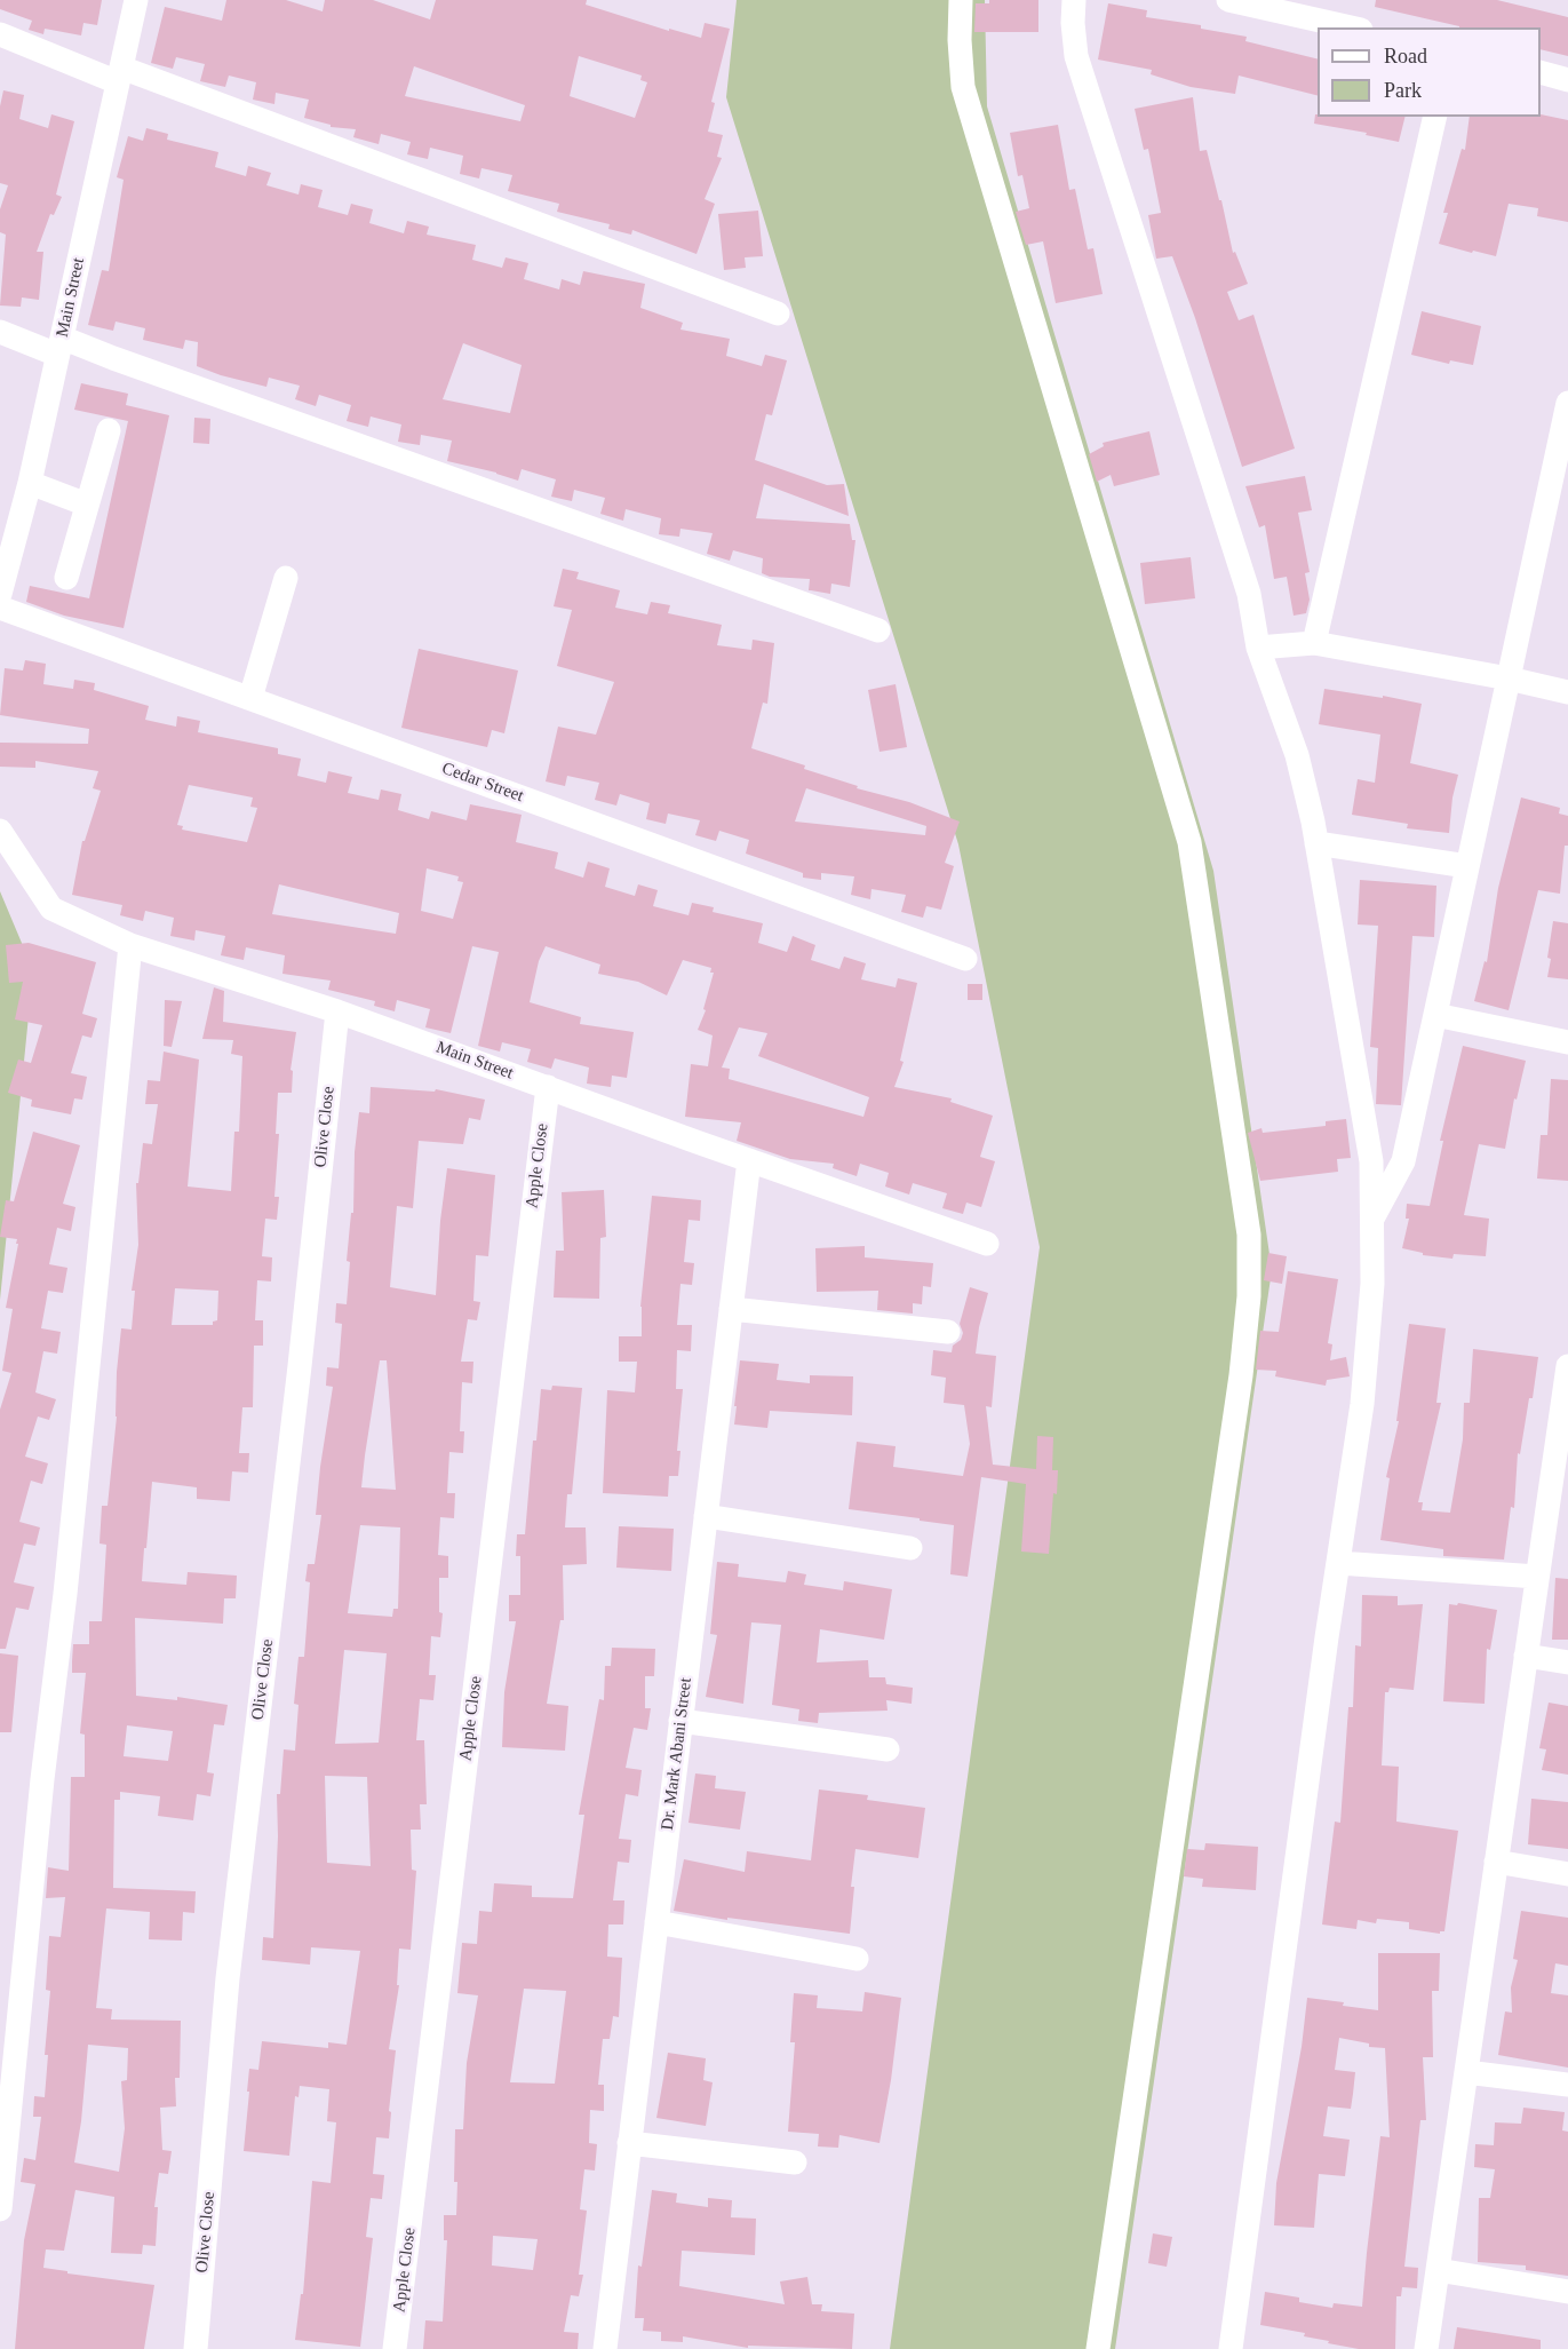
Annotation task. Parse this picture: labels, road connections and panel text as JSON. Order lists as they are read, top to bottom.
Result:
{
  "streets": {
    "street": [
      "Main Street",
      "Cedar Street",
      "Olive Close",
      "Apple Close",
      "Dr. Mark Abani Street"
    ]
  },
  "crossings": [
    ["Main Street", "Olive Close"],
    ["Main Street", "Apple Close"],
    ["Main Street", "Dr. Mark Abani Street"]
  ],
  "legend": ["Road", "Park"]
}
